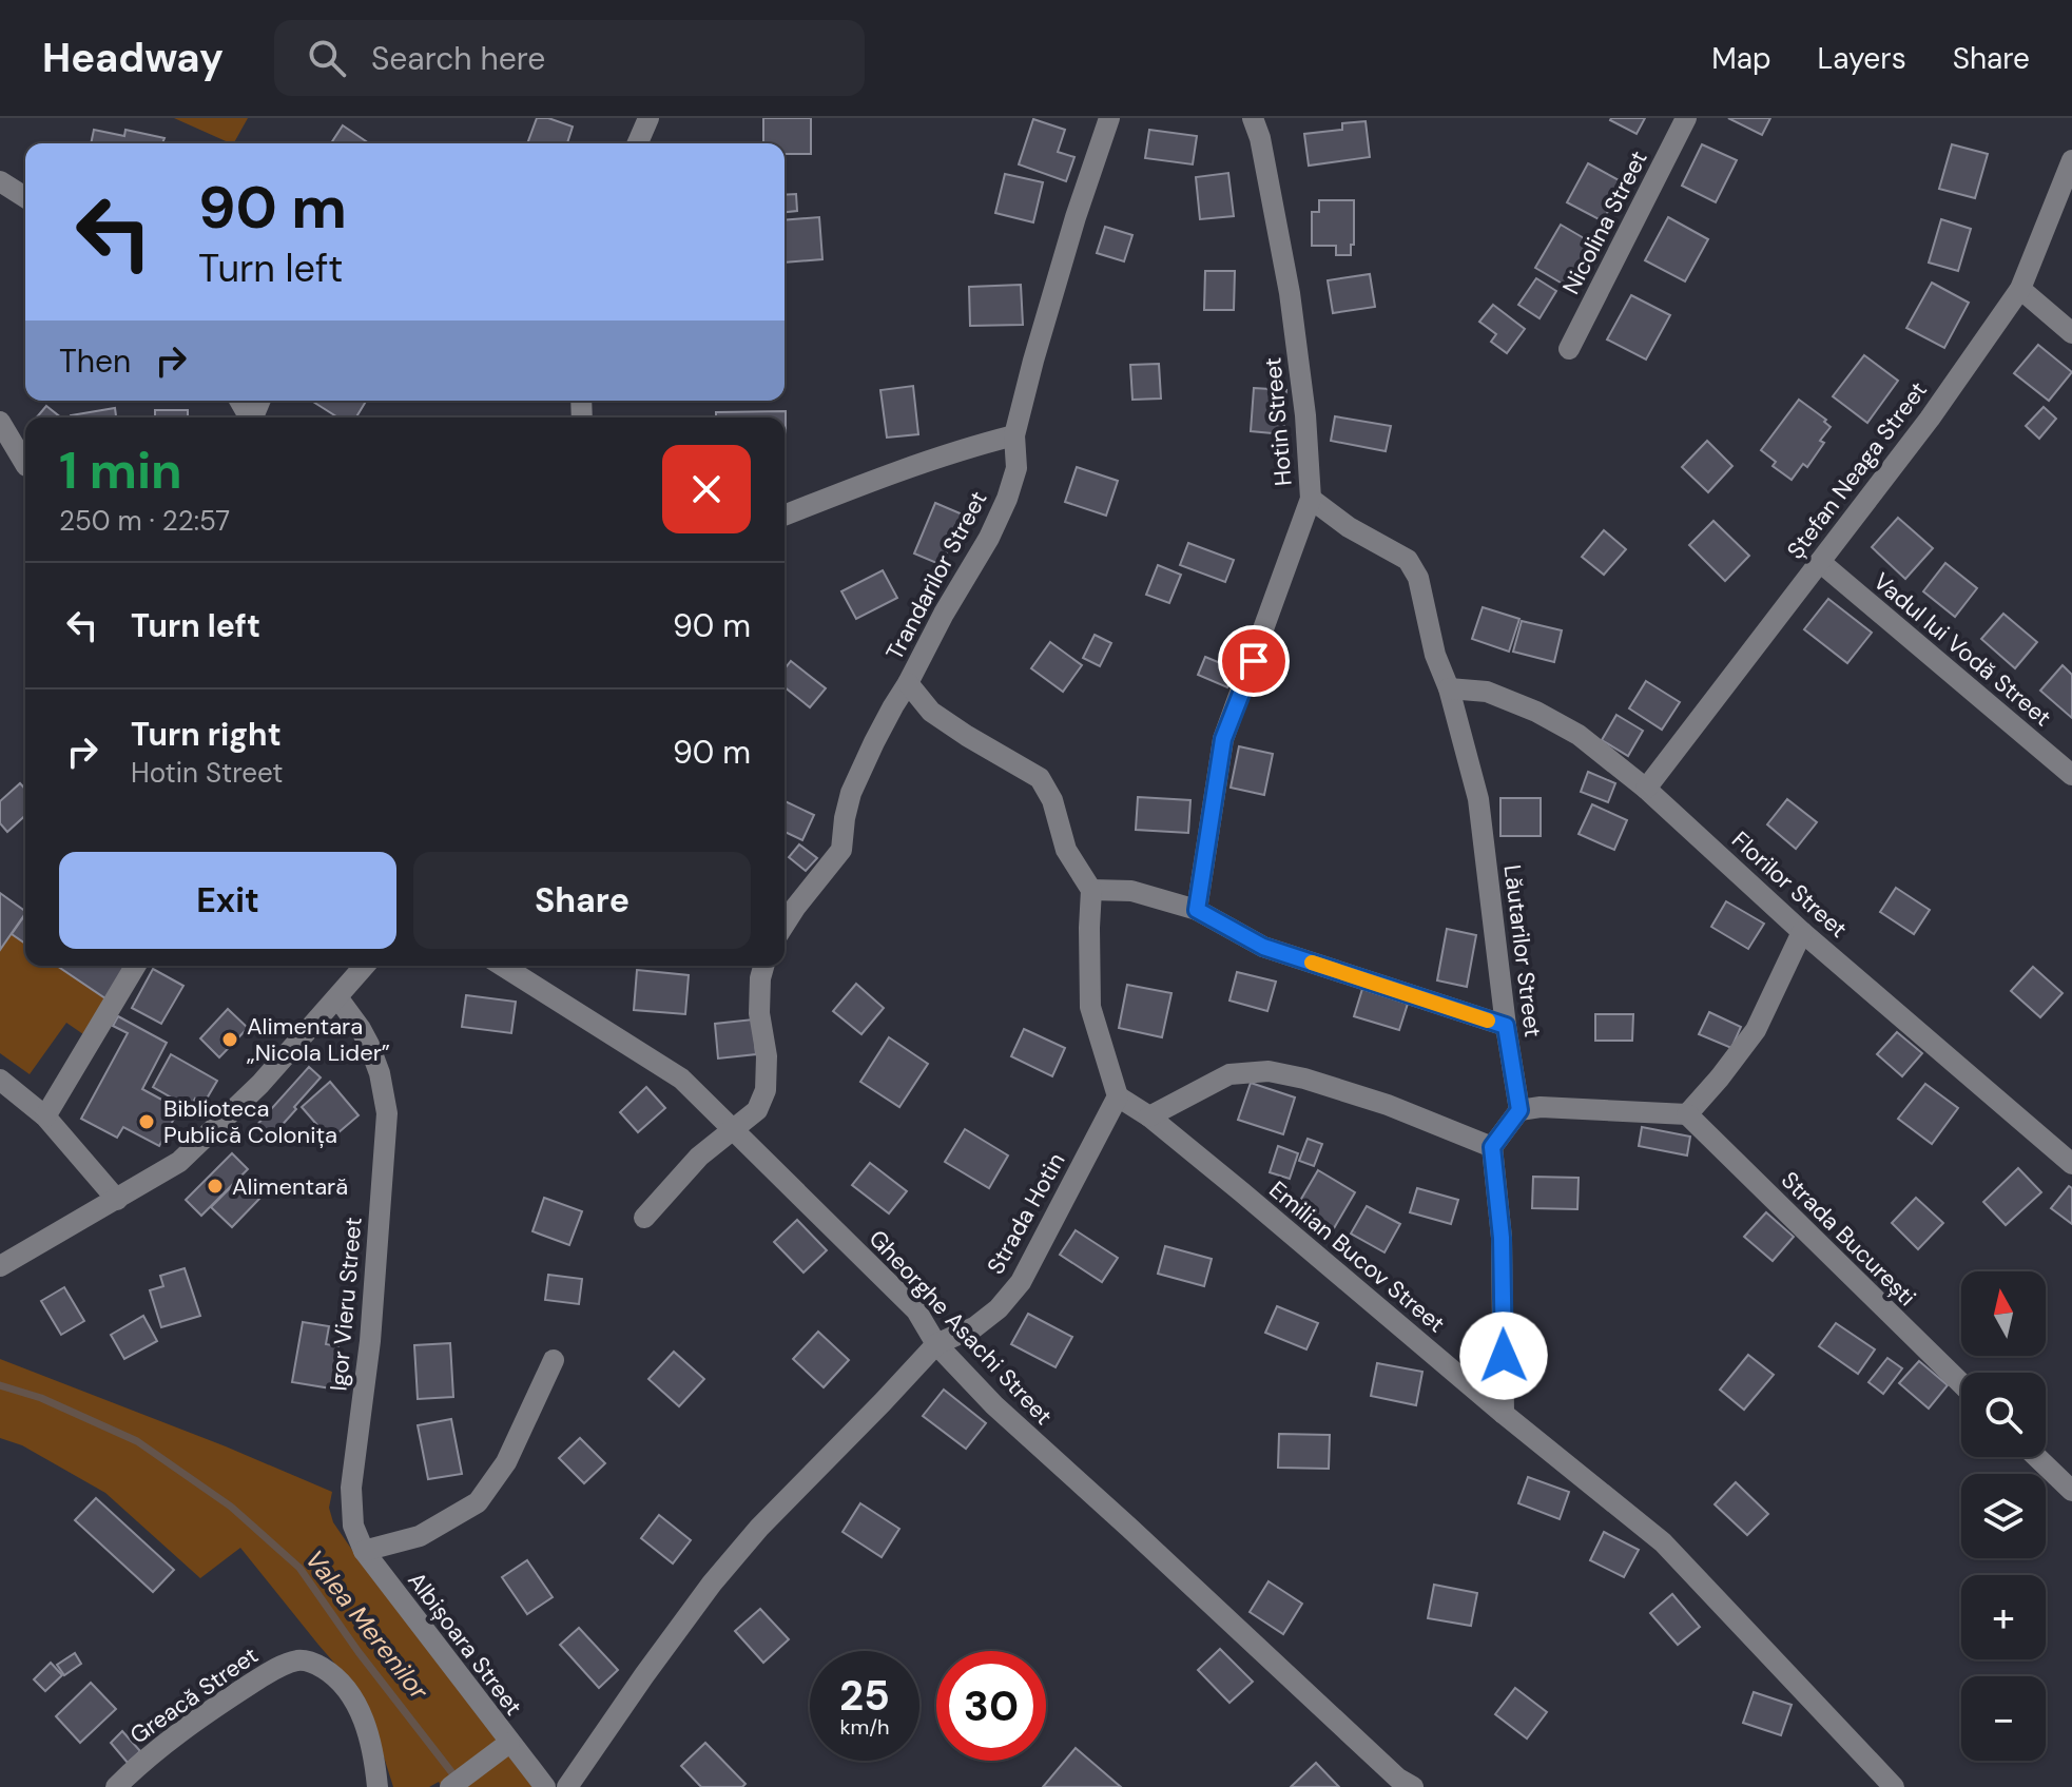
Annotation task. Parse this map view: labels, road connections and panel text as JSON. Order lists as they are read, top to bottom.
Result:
{
  "streets": {
    "street": [
      "Nicolina Street",
      "Hotin Street",
      "Ștefan Neaga Street",
      "Trandarilor Street",
      "Vadul lui Vodă Street",
      "Florilor Street",
      "Lăutarilor Street",
      "Strada Hotin",
      "Strada București",
      "Emilian Bucov Street",
      "Igor Vieru Street",
      "Gheorghe Asachi Street",
      "Albișoara Street",
      "Greacă Street"
    ]
  },
  "crossings": [
    ["Hotin Street", "Lăutarilor Street"],
    ["Ștefan Neaga Street", "Vadul lui Vodă Street"],
    ["Ștefan Neaga Street", "Florilor Street"],
    ["Florilor Street", "Lăutarilor Street"],
    ["Strada Hotin", "Emilian Bucov Street"],
    ["Strada Hotin", "Gheorghe Asachi Street"],
    ["Igor Vieru Street", "Albișoara Street"]
  ],
  "water": ["Valea Merenilor"],
  "places": ["Alimentara „Nicola Lider”", "Biblioteca Publică Colonița", "Alimentară"],
  "north": "top",
  "page": {
    "header": "Headway",
    "search": "Search here",
    "nav": ["Map", "Layers", "Share"],
    "turn": ["90 m", "Turn left"],
    "then": "Then",
    "heading": ["1 min", "250 m · 22:57"],
    "list": [
      {
        "name": "Turn left",
        "value": "90 m"
      },
      {
        "name": "Turn right",
        "note": "Hotin Street",
        "value": "90 m"
      }
    ],
    "buttons": ["Exit", "Share"],
    "map_buttons": ["+", "−"],
    "speed": "25 km/h",
    "limit": "30"
  }
}
